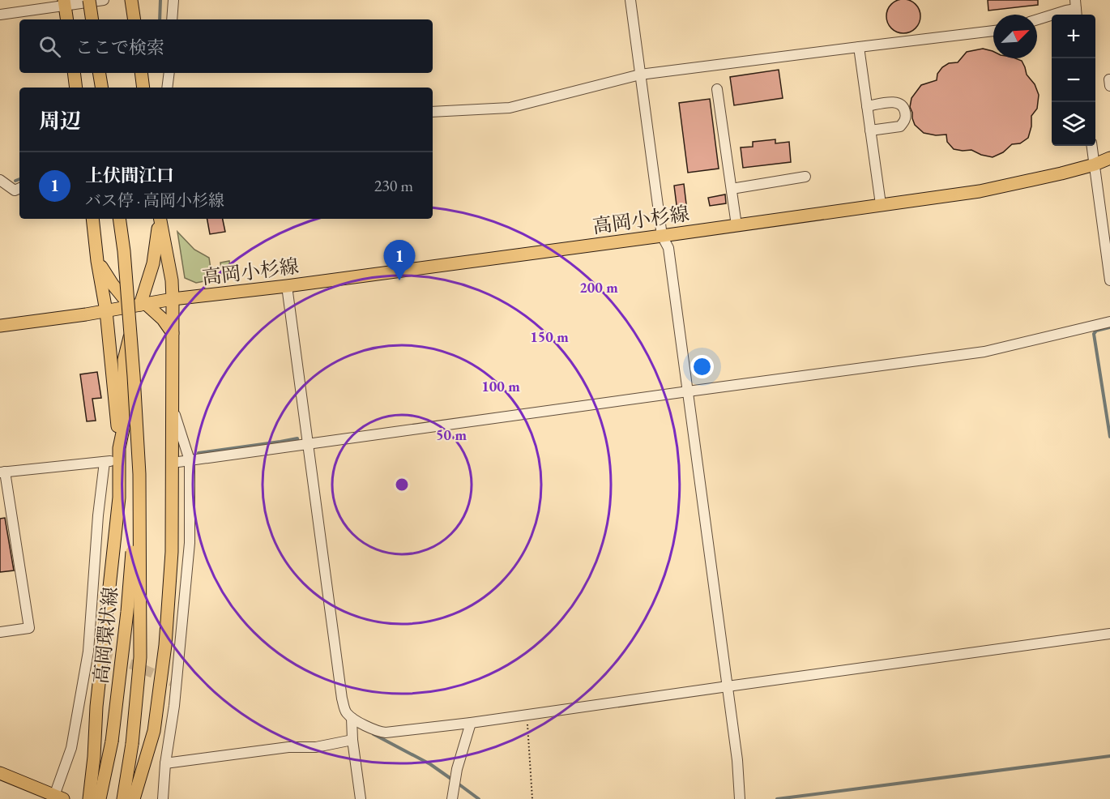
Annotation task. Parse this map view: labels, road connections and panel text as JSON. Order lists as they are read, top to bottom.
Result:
{
  "streets": {
    "main road": ["高岡小杉線", "高岡環状線"]
  },
  "north": "top right",
  "page": {
    "map_buttons": ["+", "−"],
    "search": "ここで検索",
    "heading": "周辺",
    "list": [
      {
        "mark": "1",
        "name": "上伏間江口",
        "note": "バス停 · 高岡小杉線",
        "value": "230 m"
      }
    ],
    "pins": "1"
  },
  "rings": [
    "200 m",
    "150 m",
    "100 m",
    "50 m"
  ]
}
